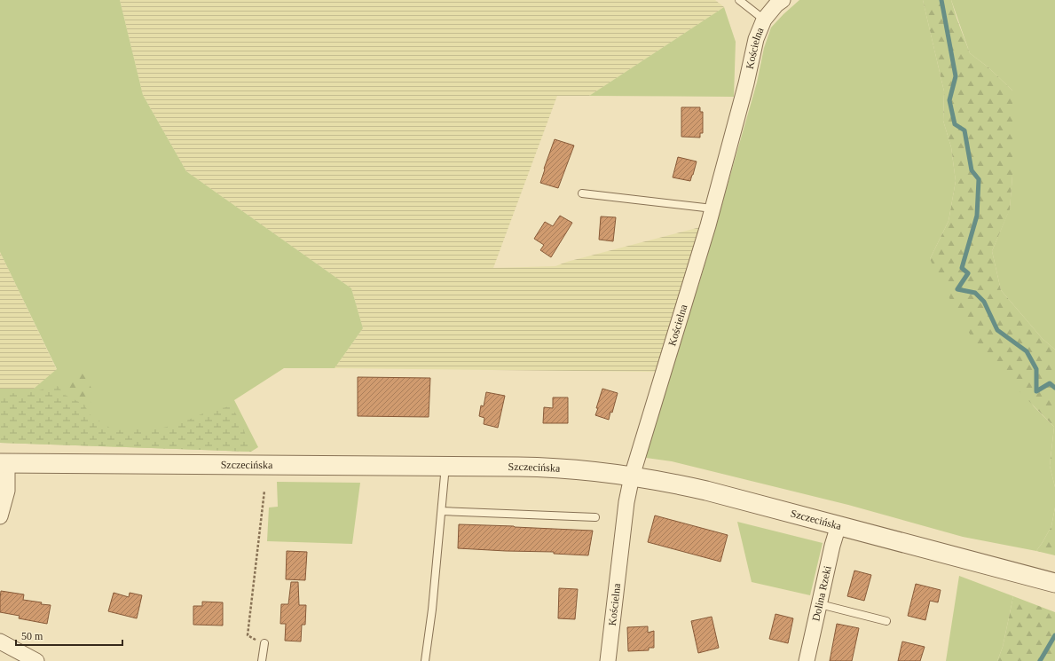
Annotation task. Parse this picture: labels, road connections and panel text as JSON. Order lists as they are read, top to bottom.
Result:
{
  "streets": {
    "street": ["Kościelna", "Szczecińska", "Dolina Rzeki"]
  },
  "crossings": [
    ["Kościelna", "Szczecińska"],
    ["Szczecińska", "Dolina Rzeki"]
  ],
  "scale_bar": "50 m"
}
